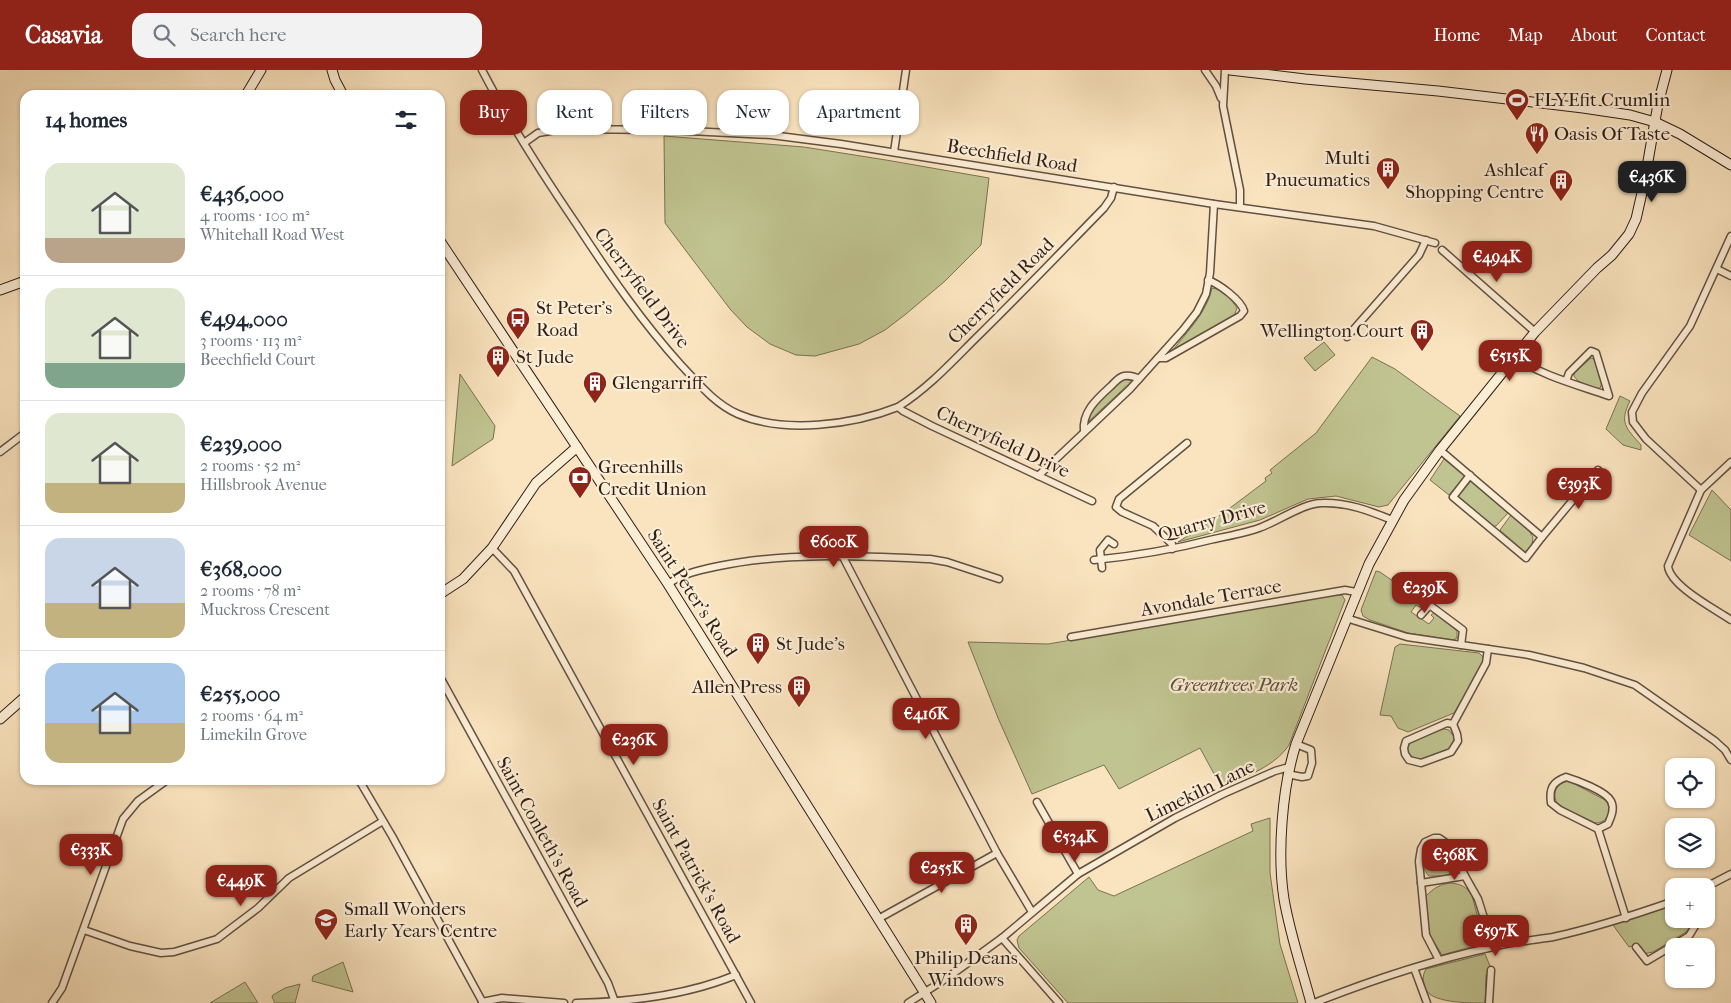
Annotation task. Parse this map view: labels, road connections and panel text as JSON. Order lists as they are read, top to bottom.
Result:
{
  "streets": {
    "main road": ["Saint Peter's Road"],
    "street": [
      "Beechfield Road",
      "Cherryfield Drive",
      "Cherryfield Road",
      "Quarry Drive",
      "Avondale Terrace",
      "Limekiln Lane",
      "Saint Conleth's Road",
      "Saint Patrick's Road"
    ]
  },
  "crossings": [
    ["Beechfield Road", "Cherryfield Drive"],
    ["Beechfield Road", "Cherryfield Road"],
    ["Cherryfield Drive", "Cherryfield Road"],
    ["Saint Peter's Road", "Limekiln Lane"]
  ],
  "parks": ["Greentrees Park"],
  "places": {
    "sports": ["FLYEfit Crumlin"],
    "restaurant": ["Oasis Of Taste"],
    "building": [
      "Multi Pnueumatics",
      "Ashleaf Shopping Centre",
      "Wellington Court",
      "St Jude",
      "Glengarriff",
      "St Jude's",
      "Allen Press",
      "Philip Deans Windows"
    ],
    "bus stop": ["St Peter's Road"],
    "bank": ["Greenhills Credit Union"],
    "school or university": ["Small Wonders Early Years Centre"]
  },
  "page": {
    "header": "Casavia",
    "search": "Search here",
    "nav": [
      "Home",
      "Map",
      "About",
      "Contact"
    ],
    "chip": [
      "Buy",
      "Rent",
      "Filters",
      "New",
      "Apartment"
    ],
    "heading": "14 homes",
    "list": [
      {
        "name": "€436,000",
        "note": "4 rooms · 100 m² · Whitehall Road West"
      },
      {
        "name": "€494,000",
        "note": "3 rooms · 113 m² · Beechfield Court"
      },
      {
        "name": "€239,000",
        "note": "2 rooms · 52 m² · Hillsbrook Avenue"
      },
      {
        "name": "€368,000",
        "note": "2 rooms · 78 m² · Muckross Crescent"
      },
      {
        "name": "€255,000",
        "note": "2 rooms · 64 m² · Limekiln Grove"
      }
    ],
    "price": [
      "€436K",
      "€494K",
      "€515K",
      "€393K",
      "€600K",
      "€239K",
      "€416K",
      "€236K",
      "€534K",
      "€333K",
      "€368K",
      "€255K",
      "€449K",
      "€597K"
    ],
    "map_buttons": ["+", "−"]
  }
}
